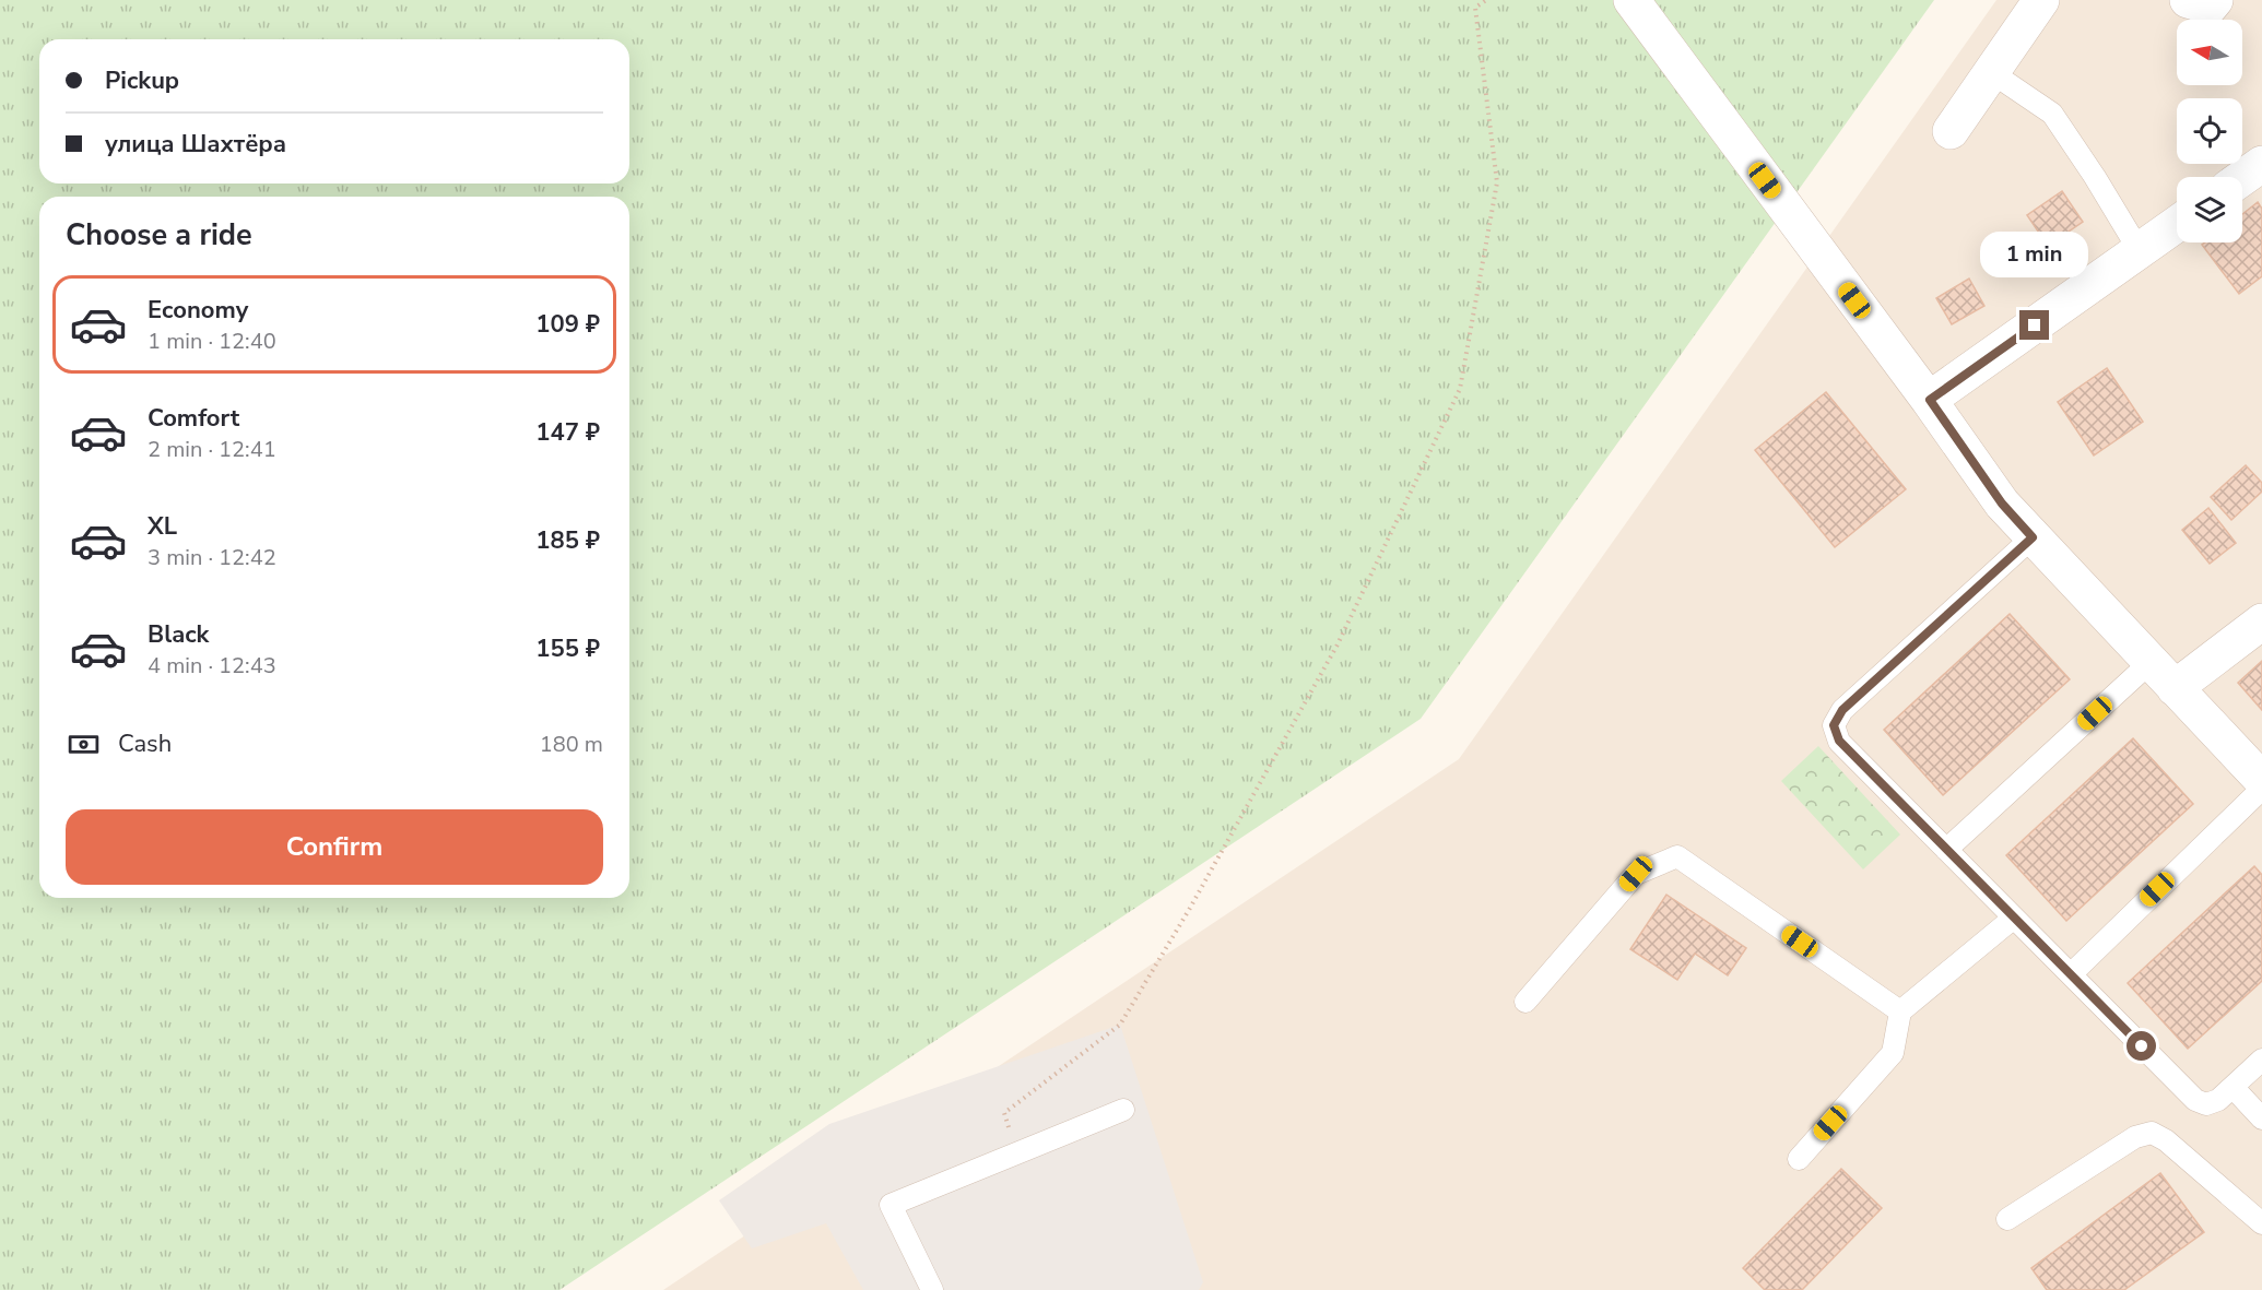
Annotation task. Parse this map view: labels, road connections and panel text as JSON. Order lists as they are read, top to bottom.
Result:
{
  "north": "left",
  "page": {
    "banner": ["Pickup", "улица Шахтёра"],
    "heading": "Choose a ride",
    "bubble": "1 min",
    "list": [
      {
        "name": "Economy",
        "note": "1 min · 12:40",
        "value": "109 ₽"
      },
      {
        "name": "Comfort",
        "note": "2 min · 12:41",
        "value": "147 ₽"
      },
      {
        "name": "XL",
        "note": "3 min · 12:42",
        "value": "185 ₽"
      },
      {
        "name": "Black",
        "note": "4 min · 12:43",
        "value": "155 ₽"
      }
    ],
    "pay": ["Cash", "180 m"],
    "buttons": "Confirm"
  }
}
